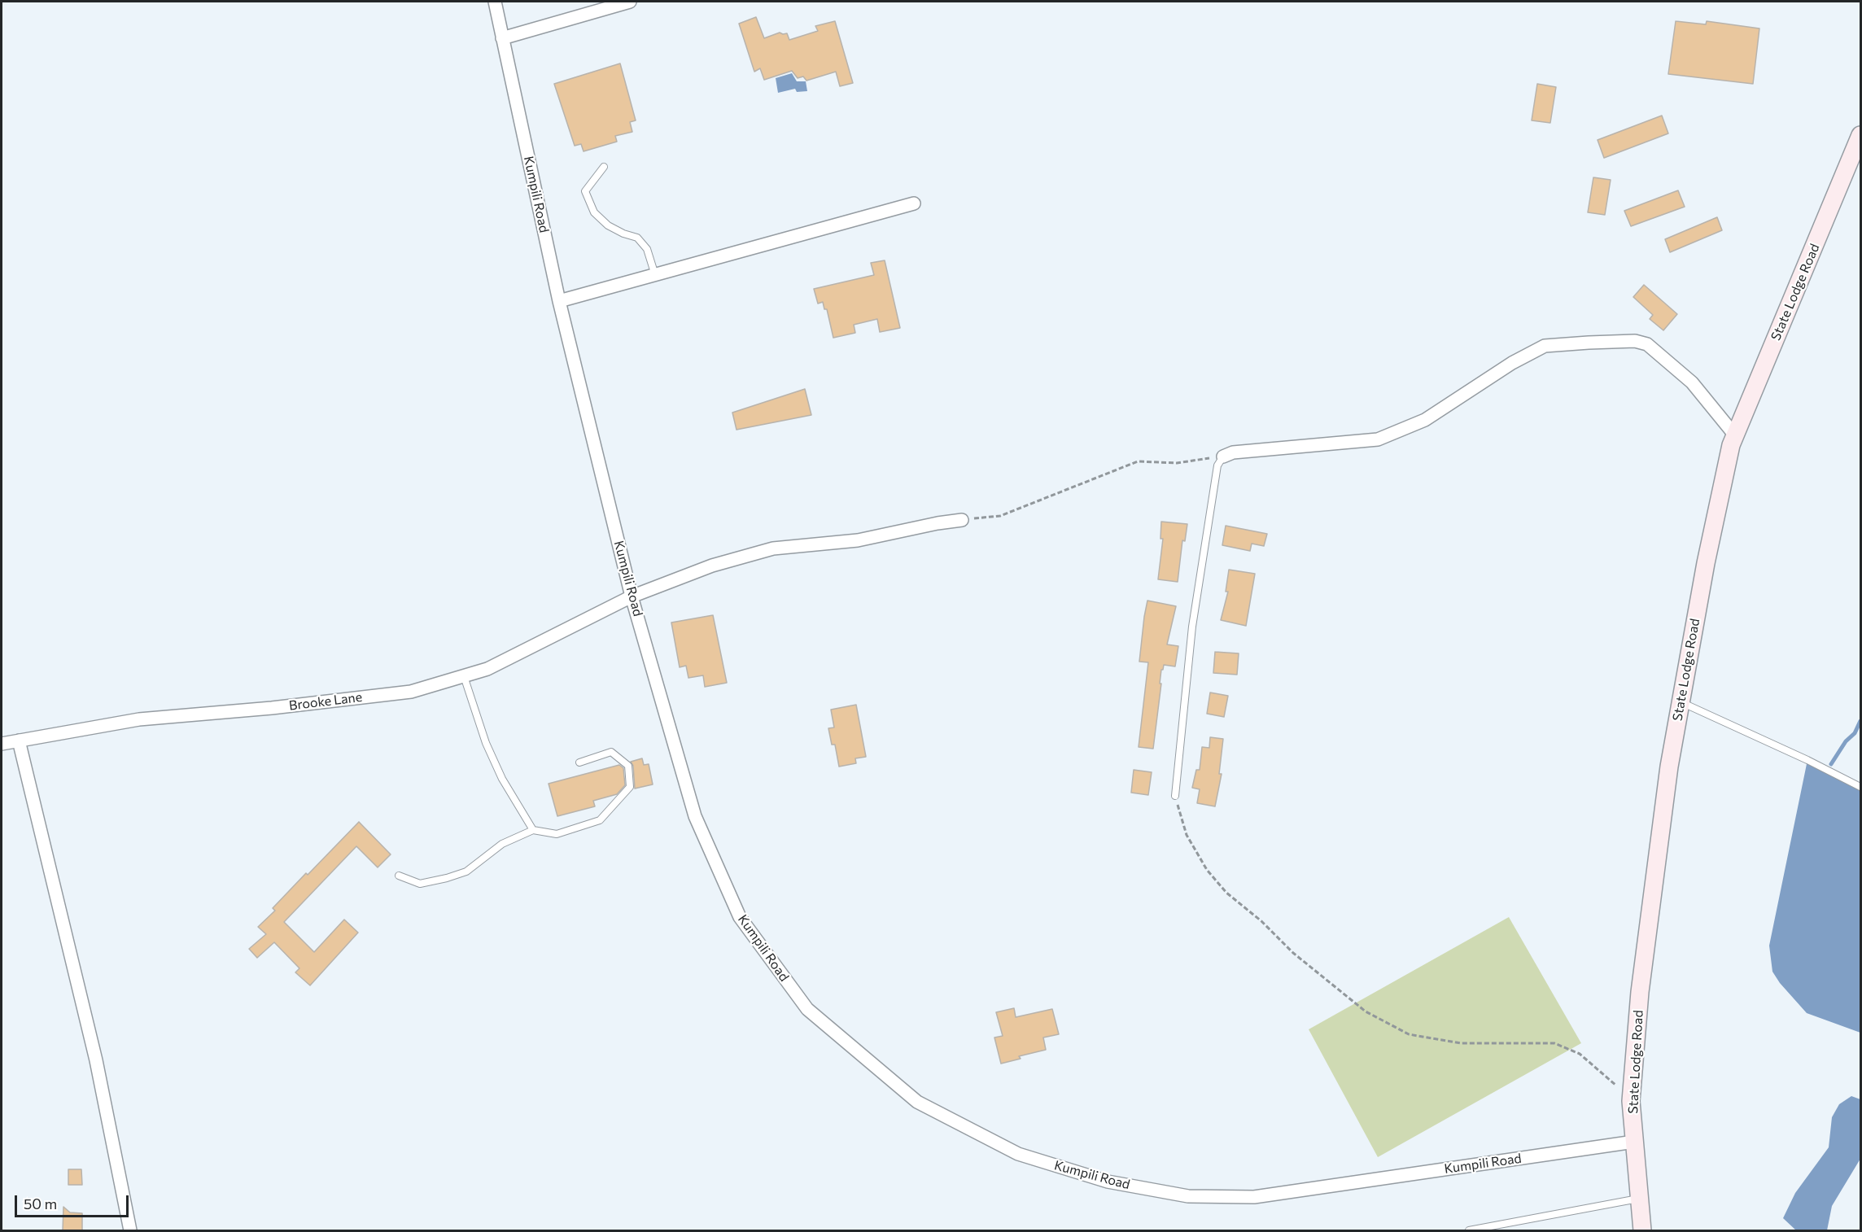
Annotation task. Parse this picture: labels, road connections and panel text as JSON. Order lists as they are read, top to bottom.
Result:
{
  "streets": {
    "street": ["Kumpili Road", "State Lodge Road", "Brooke Lane"]
  },
  "crossings": [
    ["Kumpili Road", "State Lodge Road"],
    ["Kumpili Road", "Brooke Lane"]
  ],
  "scale_bar": "50 m"
}
